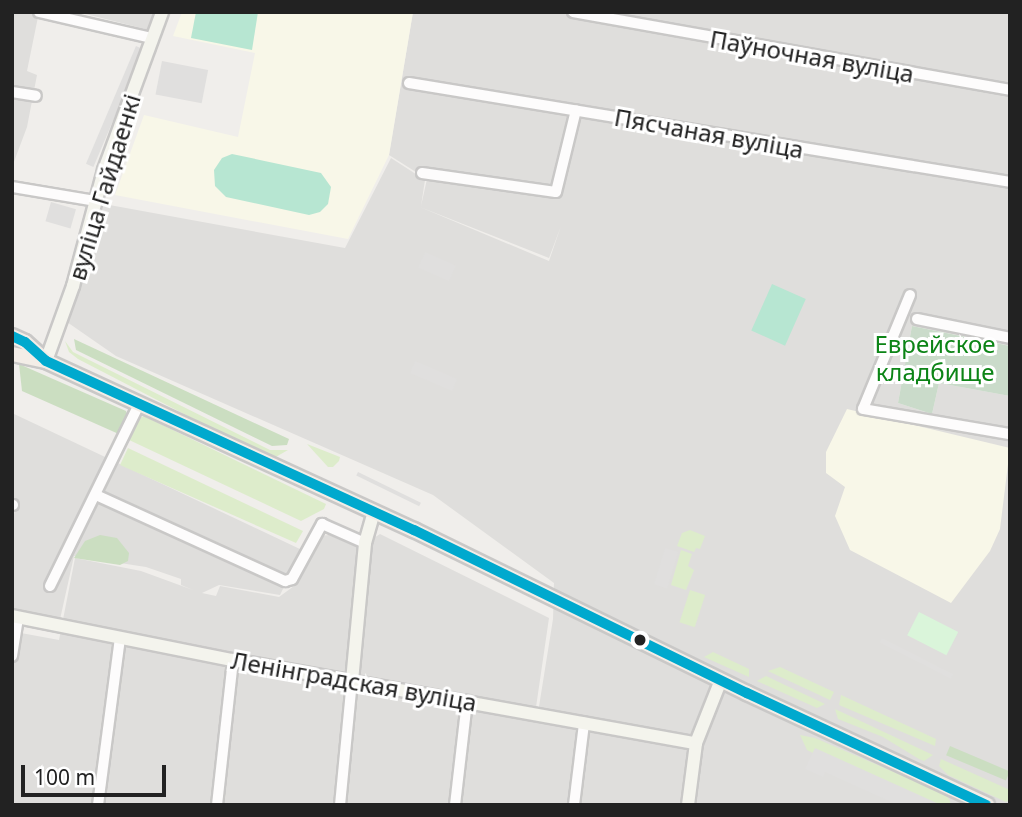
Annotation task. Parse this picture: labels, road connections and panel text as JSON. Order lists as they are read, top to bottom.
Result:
{
  "streets": {
    "street": [
      "Паўночная вуліца",
      "Пясчаная вуліца",
      "вуліца Гайдаенкі",
      "Ленінградская вуліца"
    ]
  },
  "parks": ["Еврейское кладбище"],
  "scale_bar": "100 m"
}
